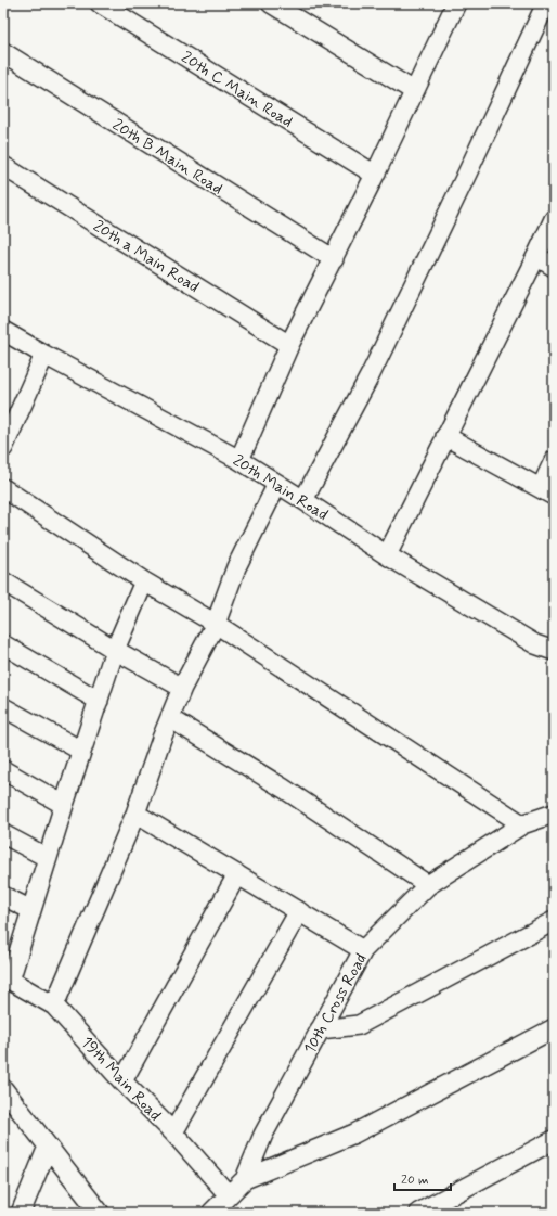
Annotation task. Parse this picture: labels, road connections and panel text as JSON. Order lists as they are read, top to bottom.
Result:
{
  "streets": {
    "street": [
      "20th C Main Road",
      "20th B Main Road",
      "20th a Main Road",
      "20th Main Road",
      "10th Cross Road",
      "19th Main Road"
    ]
  },
  "crossings": [
    ["10th Cross Road", "19th Main Road"]
  ],
  "scale_bar": "20 m"
}
